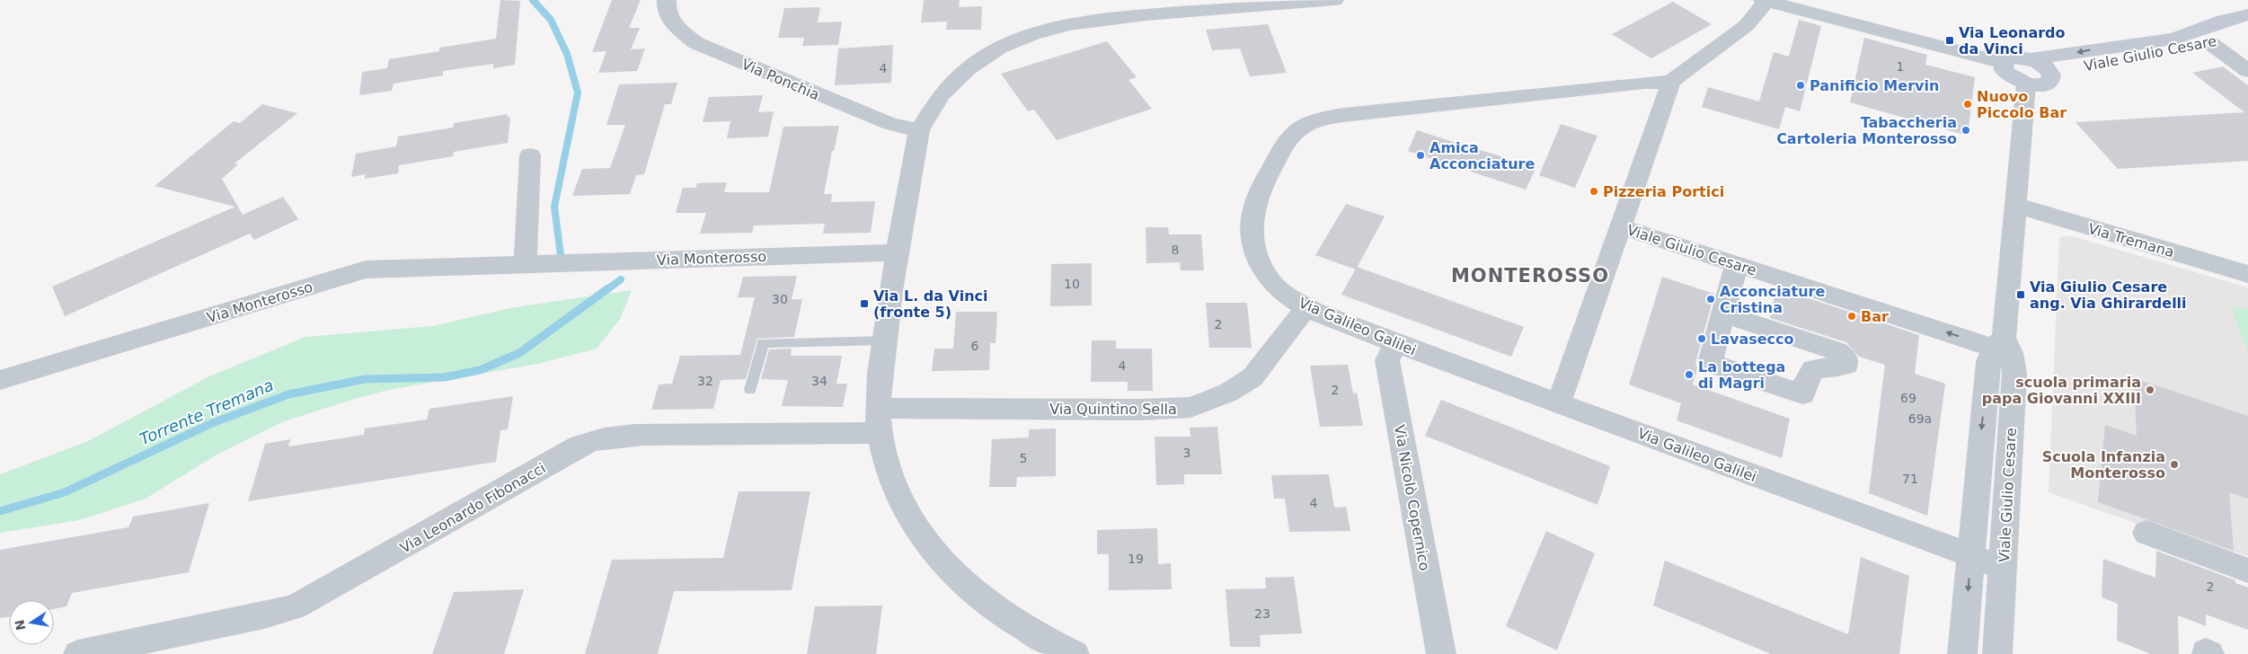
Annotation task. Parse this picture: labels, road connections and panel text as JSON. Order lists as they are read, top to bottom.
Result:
{
  "streets": {
    "street": [
      "Viale Giulio Cesare",
      "Via Ponchia",
      "Via Tremana",
      "Via Monterosso",
      "Via Galileo Galilei",
      "Via Quintino Sella",
      "Via Nicolò Copernico",
      "Via Leonardo Fibonacci"
    ]
  },
  "crossings": [
    ["Viale Giulio Cesare", "Via Tremana"],
    ["Viale Giulio Cesare", "Via Galileo Galilei"],
    ["Via Galileo Galilei", "Via Quintino Sella"],
    ["Via Galileo Galilei", "Via Nicolò Copernico"],
    ["Via Quintino Sella", "Via Leonardo Fibonacci"]
  ],
  "districts": ["MONTEROSSO"],
  "water": ["Torrente Tremana"],
  "places": {
    "transit": ["Via Leonardo da Vinci", "Via Giulio Cesare ang. Via Ghirardelli", "Via L. da Vinci (fronte 5)"],
    "other": [
      "Panificio Mervin",
      "Nuovo Piccolo Bar",
      "Tabaccheria Cartoleria Monterosso",
      "Amica Acconciature",
      "Pizzeria Portici",
      "Acconciature Cristina",
      "Bar",
      "Lavasecco",
      "La bottega di Magri",
      "scuola primaria papa Giovanni XXIII",
      "Scuola Infanzia Monterosso"
    ]
  },
  "house_numbers": [
    "1",
    "4",
    "8",
    "10",
    "30",
    "2",
    "6",
    "4",
    "32",
    "34",
    "2",
    "69",
    "69a",
    "3",
    "5",
    "71",
    "4",
    "19",
    "2",
    "23"
  ],
  "north": "left"
}
